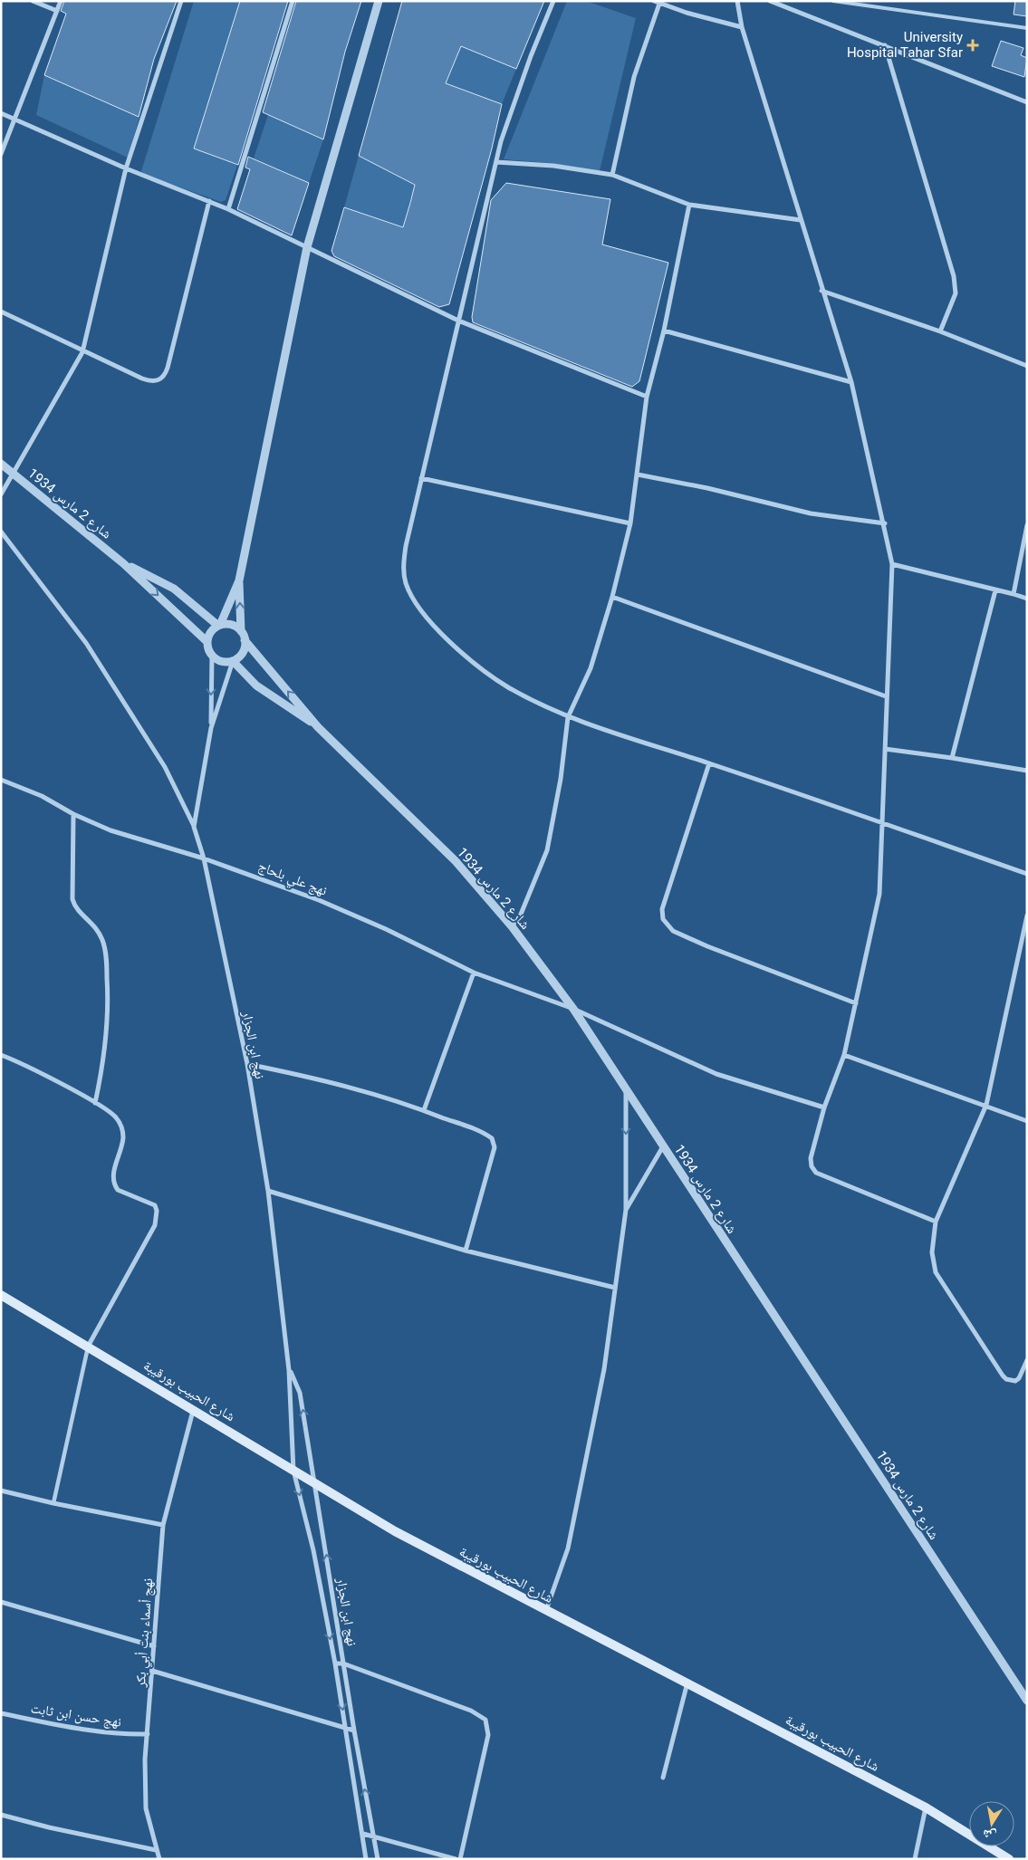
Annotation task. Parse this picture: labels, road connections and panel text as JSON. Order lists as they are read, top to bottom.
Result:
{
  "streets": {
    "main road": ["شارع الحبيب بورقيبة"],
    "street": [
      "شارع 2 مارس 1934",
      "نهج علي بلحاج",
      "نهج ابن الجزار",
      "نهج أسماء بنت أبي بكر",
      "نهج حسن ابن ثابت"
    ]
  },
  "crossings": [
    ["شارع 2 مارس 1934", "نهج علي بلحاج"],
    ["نهج علي بلحاج", "نهج ابن الجزار"],
    ["نهج ابن الجزار", "شارع الحبيب بورقيبة"],
    ["شارع الحبيب بورقيبة", "نهج أسماء بنت أبي بكر"],
    ["نهج أسماء بنت أبي بكر", "نهج حسن ابن ثابت"]
  ],
  "places": {
    "health": ["University Hospital Tahar Sfar"]
  },
  "north": "bottom"
}
